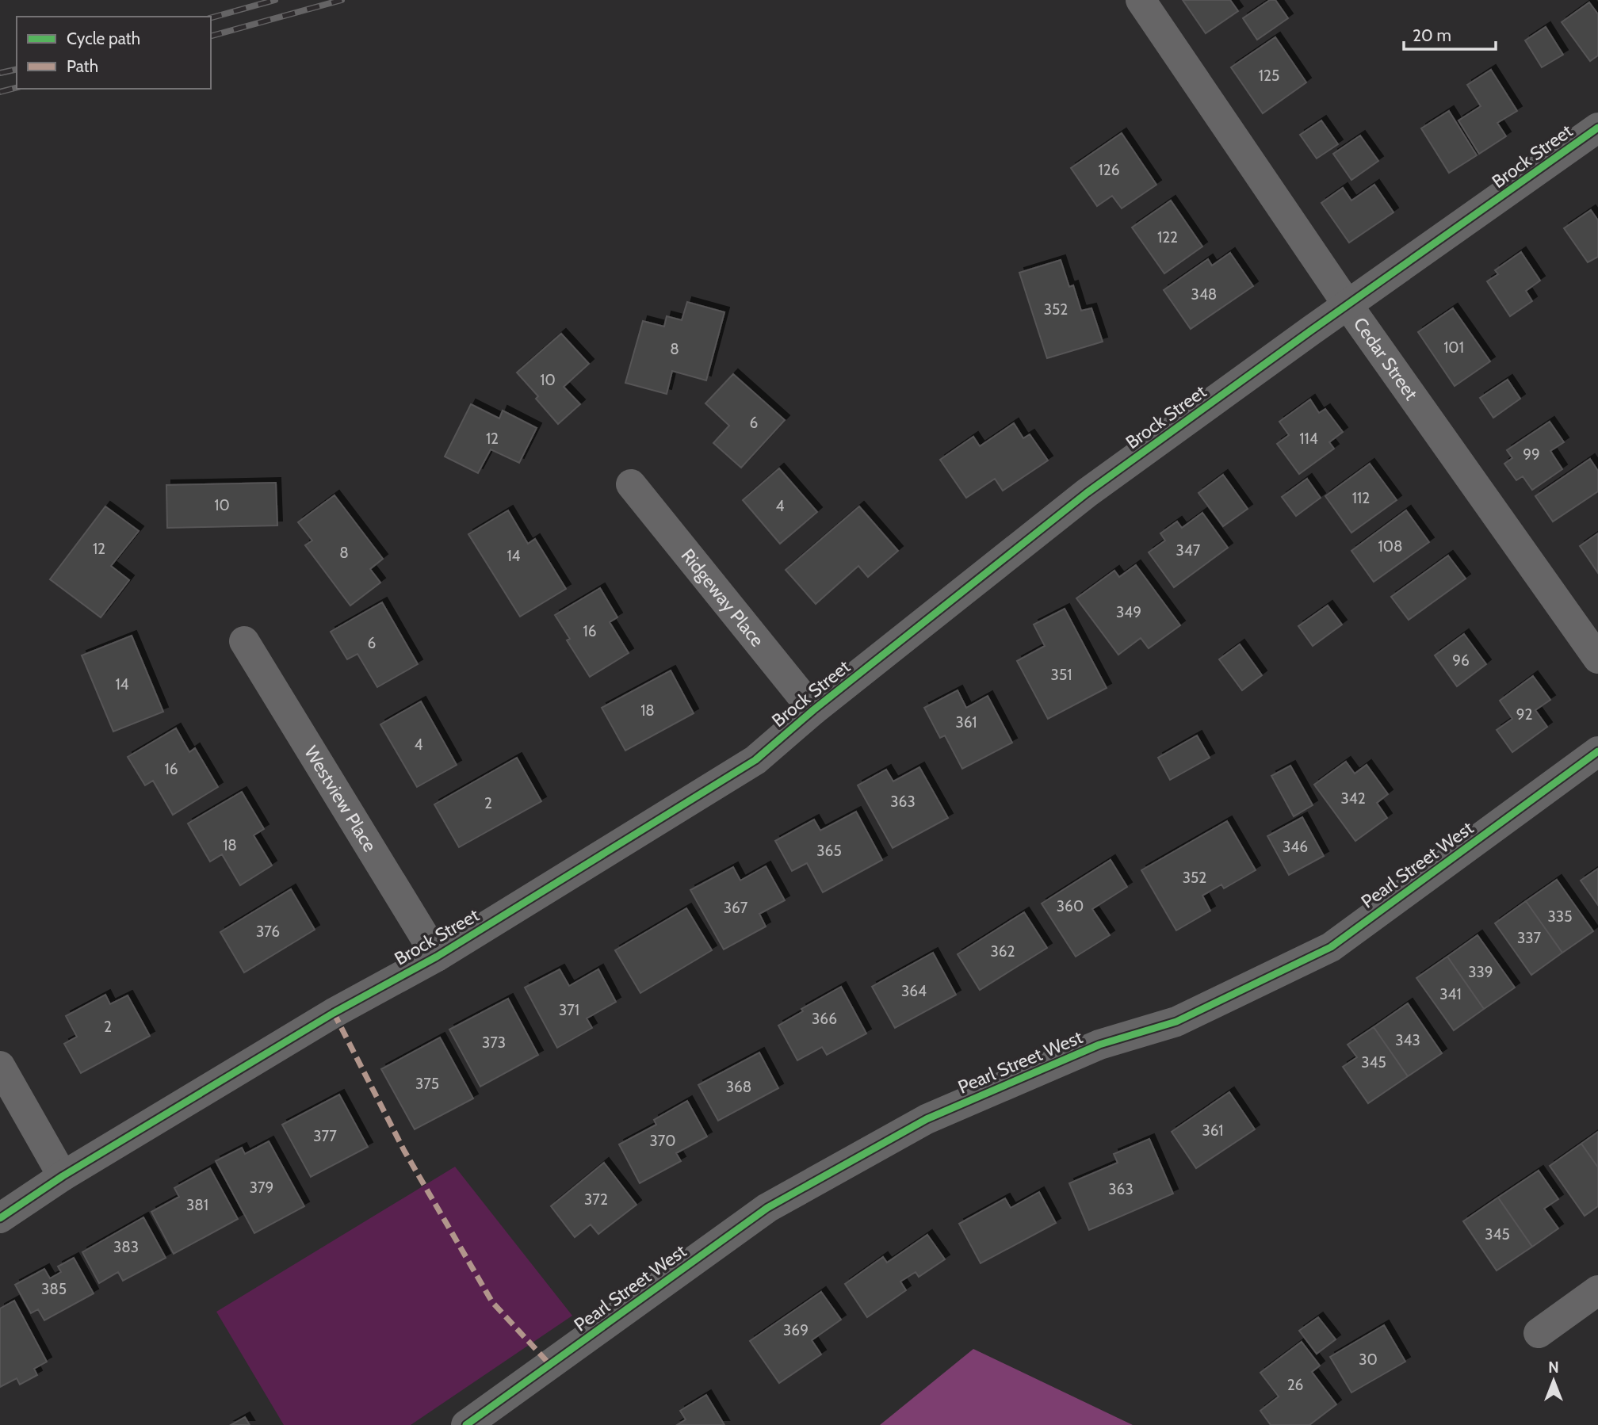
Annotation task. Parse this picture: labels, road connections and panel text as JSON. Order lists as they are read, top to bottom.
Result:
{
  "streets": {
    "street": [
      "Brock Street",
      "Cedar Street",
      "Ridgeway Place",
      "Westview Place",
      "Pearl Street West"
    ]
  },
  "crossings": [
    ["Brock Street", "Cedar Street"],
    ["Brock Street", "Ridgeway Place"],
    ["Brock Street", "Westview Place"]
  ],
  "house_numbers": [
    "125",
    "126",
    "122",
    "348",
    "352",
    "101",
    "8",
    "10",
    "6",
    "12",
    "114",
    "99",
    "112",
    "10",
    "4",
    "108",
    "12",
    "347",
    "8",
    "14",
    "349",
    "16",
    "6",
    "96",
    "351",
    "14",
    "18",
    "92",
    "361",
    "4",
    "16",
    "342",
    "363",
    "2",
    "18",
    "346",
    "365",
    "352",
    "360",
    "367",
    "335",
    "376",
    "337",
    "362",
    "339",
    "364",
    "341",
    "371",
    "366",
    "2",
    "343",
    "373",
    "345",
    "375",
    "368",
    "361",
    "377",
    "370",
    "379",
    "363",
    "372",
    "381",
    "345",
    "383",
    "385",
    "369",
    "30",
    "26"
  ],
  "legend": ["Cycle path", "Path"],
  "scale_bar": "20 m",
  "north": "top"
}
